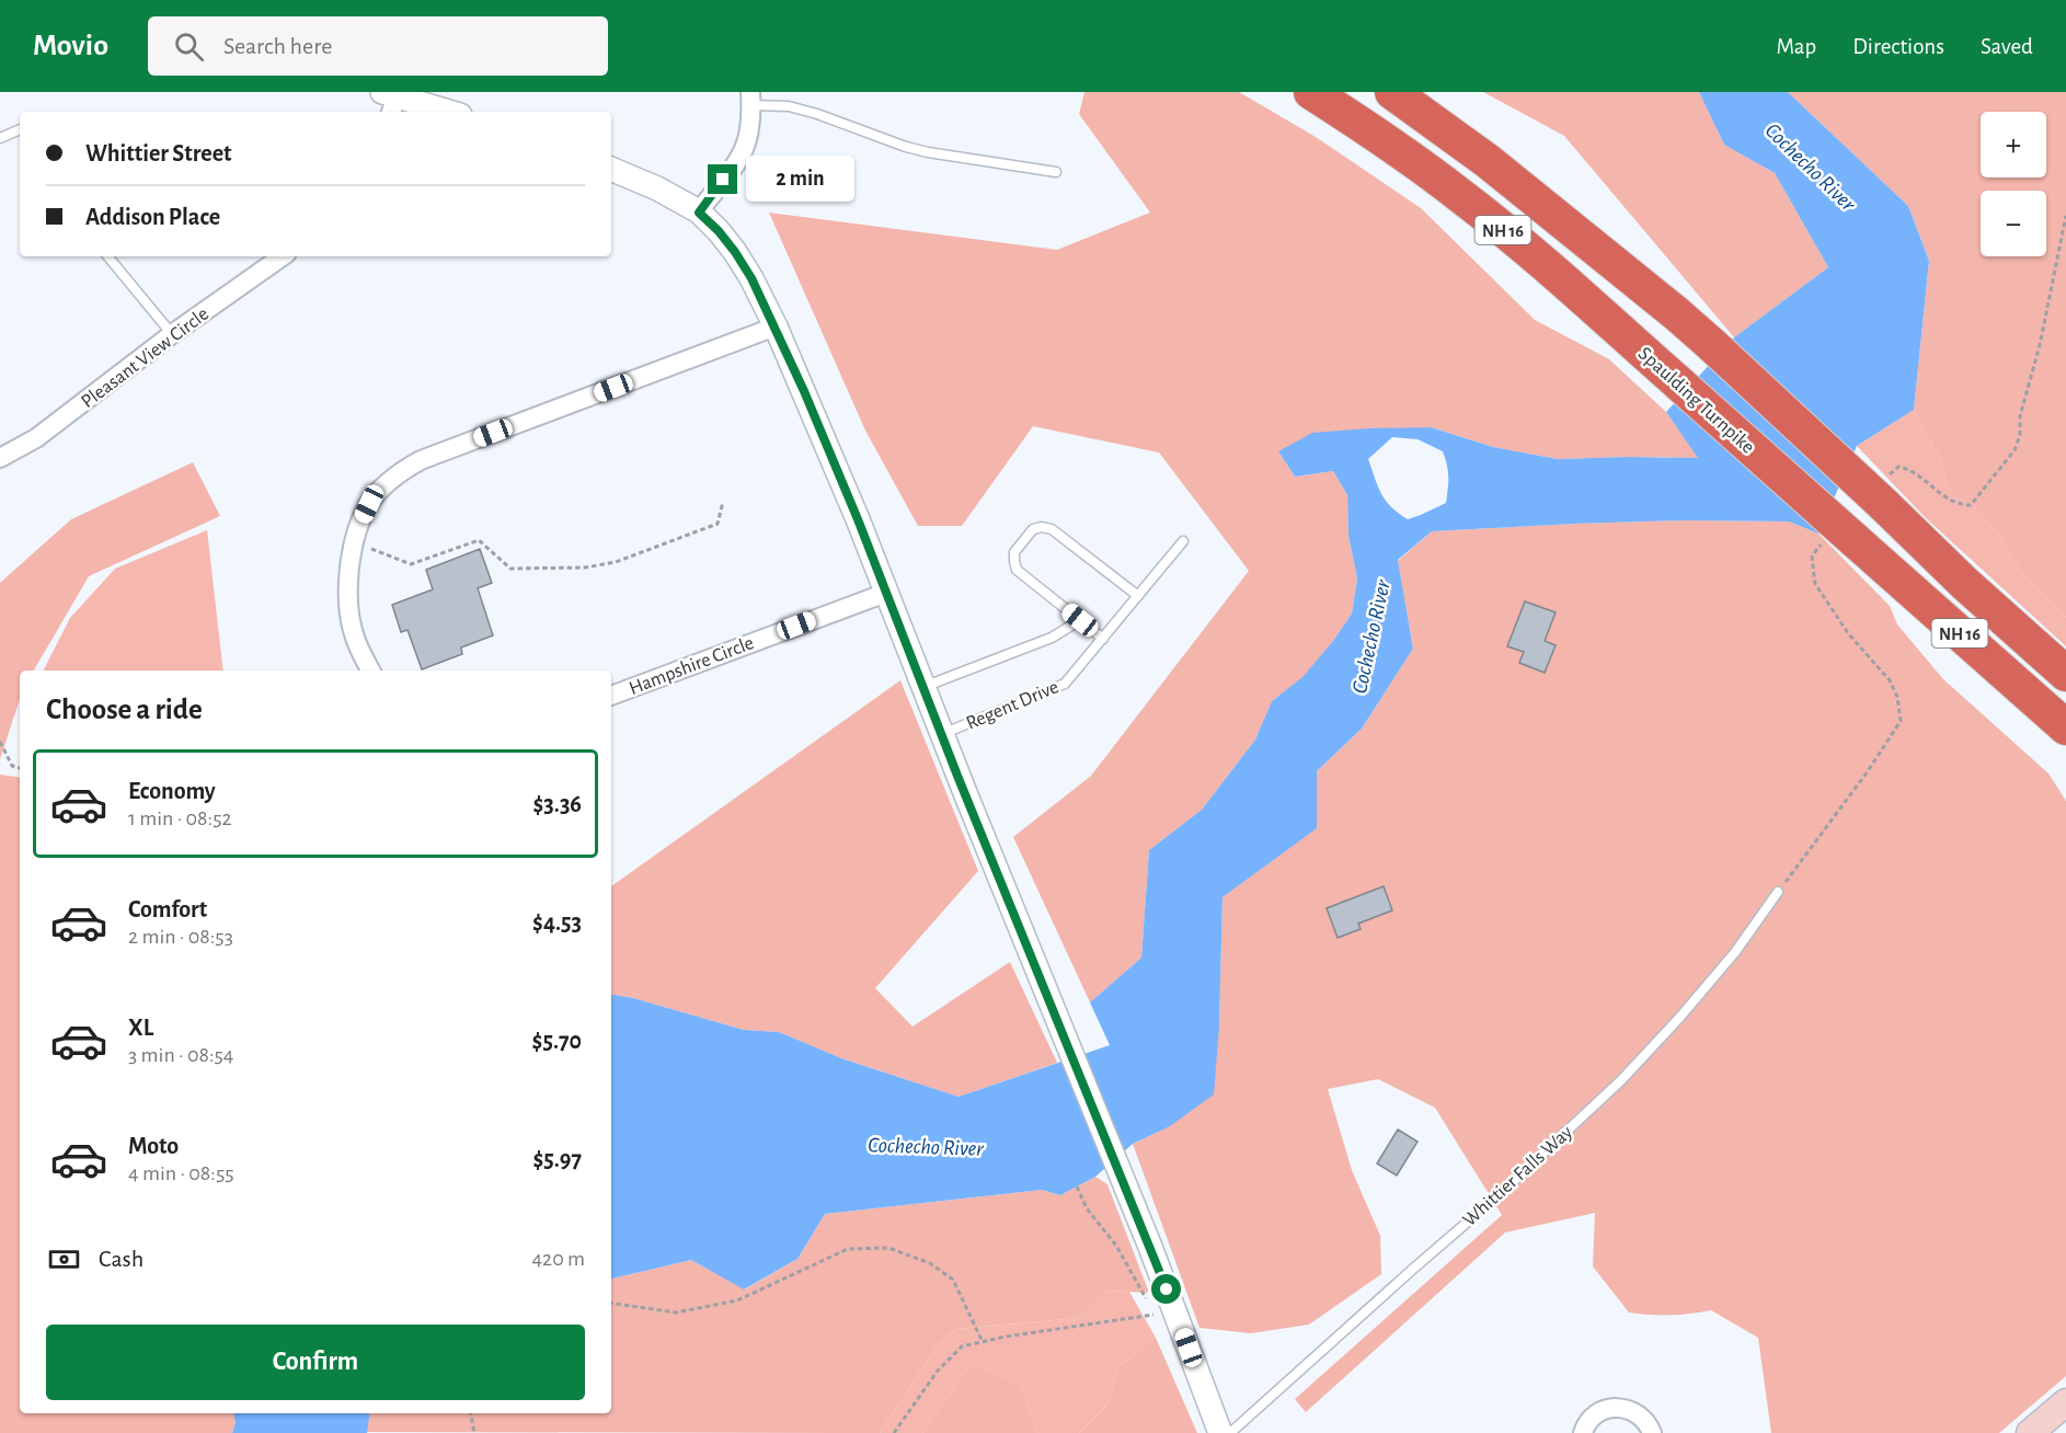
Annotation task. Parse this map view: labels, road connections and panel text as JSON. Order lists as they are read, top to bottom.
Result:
{
  "streets": {
    "highway": ["NH 16", "Spaulding Turnpike"],
    "street": ["Pleasant View Circle", "Hampshire Circle"],
    "lane": ["Regent Drive", "Whittier Falls Way"]
  },
  "water": ["Cochecho River"],
  "page": {
    "header": "Movio",
    "search": "Search here",
    "nav": ["Map", "Directions", "Saved"],
    "map_buttons": ["+", "−"],
    "banner": ["Whittier Street", "Addison Place"],
    "bubble": "2 min",
    "heading": "Choose a ride",
    "list": [
      {
        "name": "Economy",
        "note": "1 min · 08:52",
        "value": "$3.36"
      },
      {
        "name": "Comfort",
        "note": "2 min · 08:53",
        "value": "$4.53"
      },
      {
        "name": "XL",
        "note": "3 min · 08:54",
        "value": "$5.70"
      },
      {
        "name": "Moto",
        "note": "4 min · 08:55",
        "value": "$5.97"
      }
    ],
    "pay": ["Cash", "420 m"],
    "buttons": "Confirm"
  }
}
